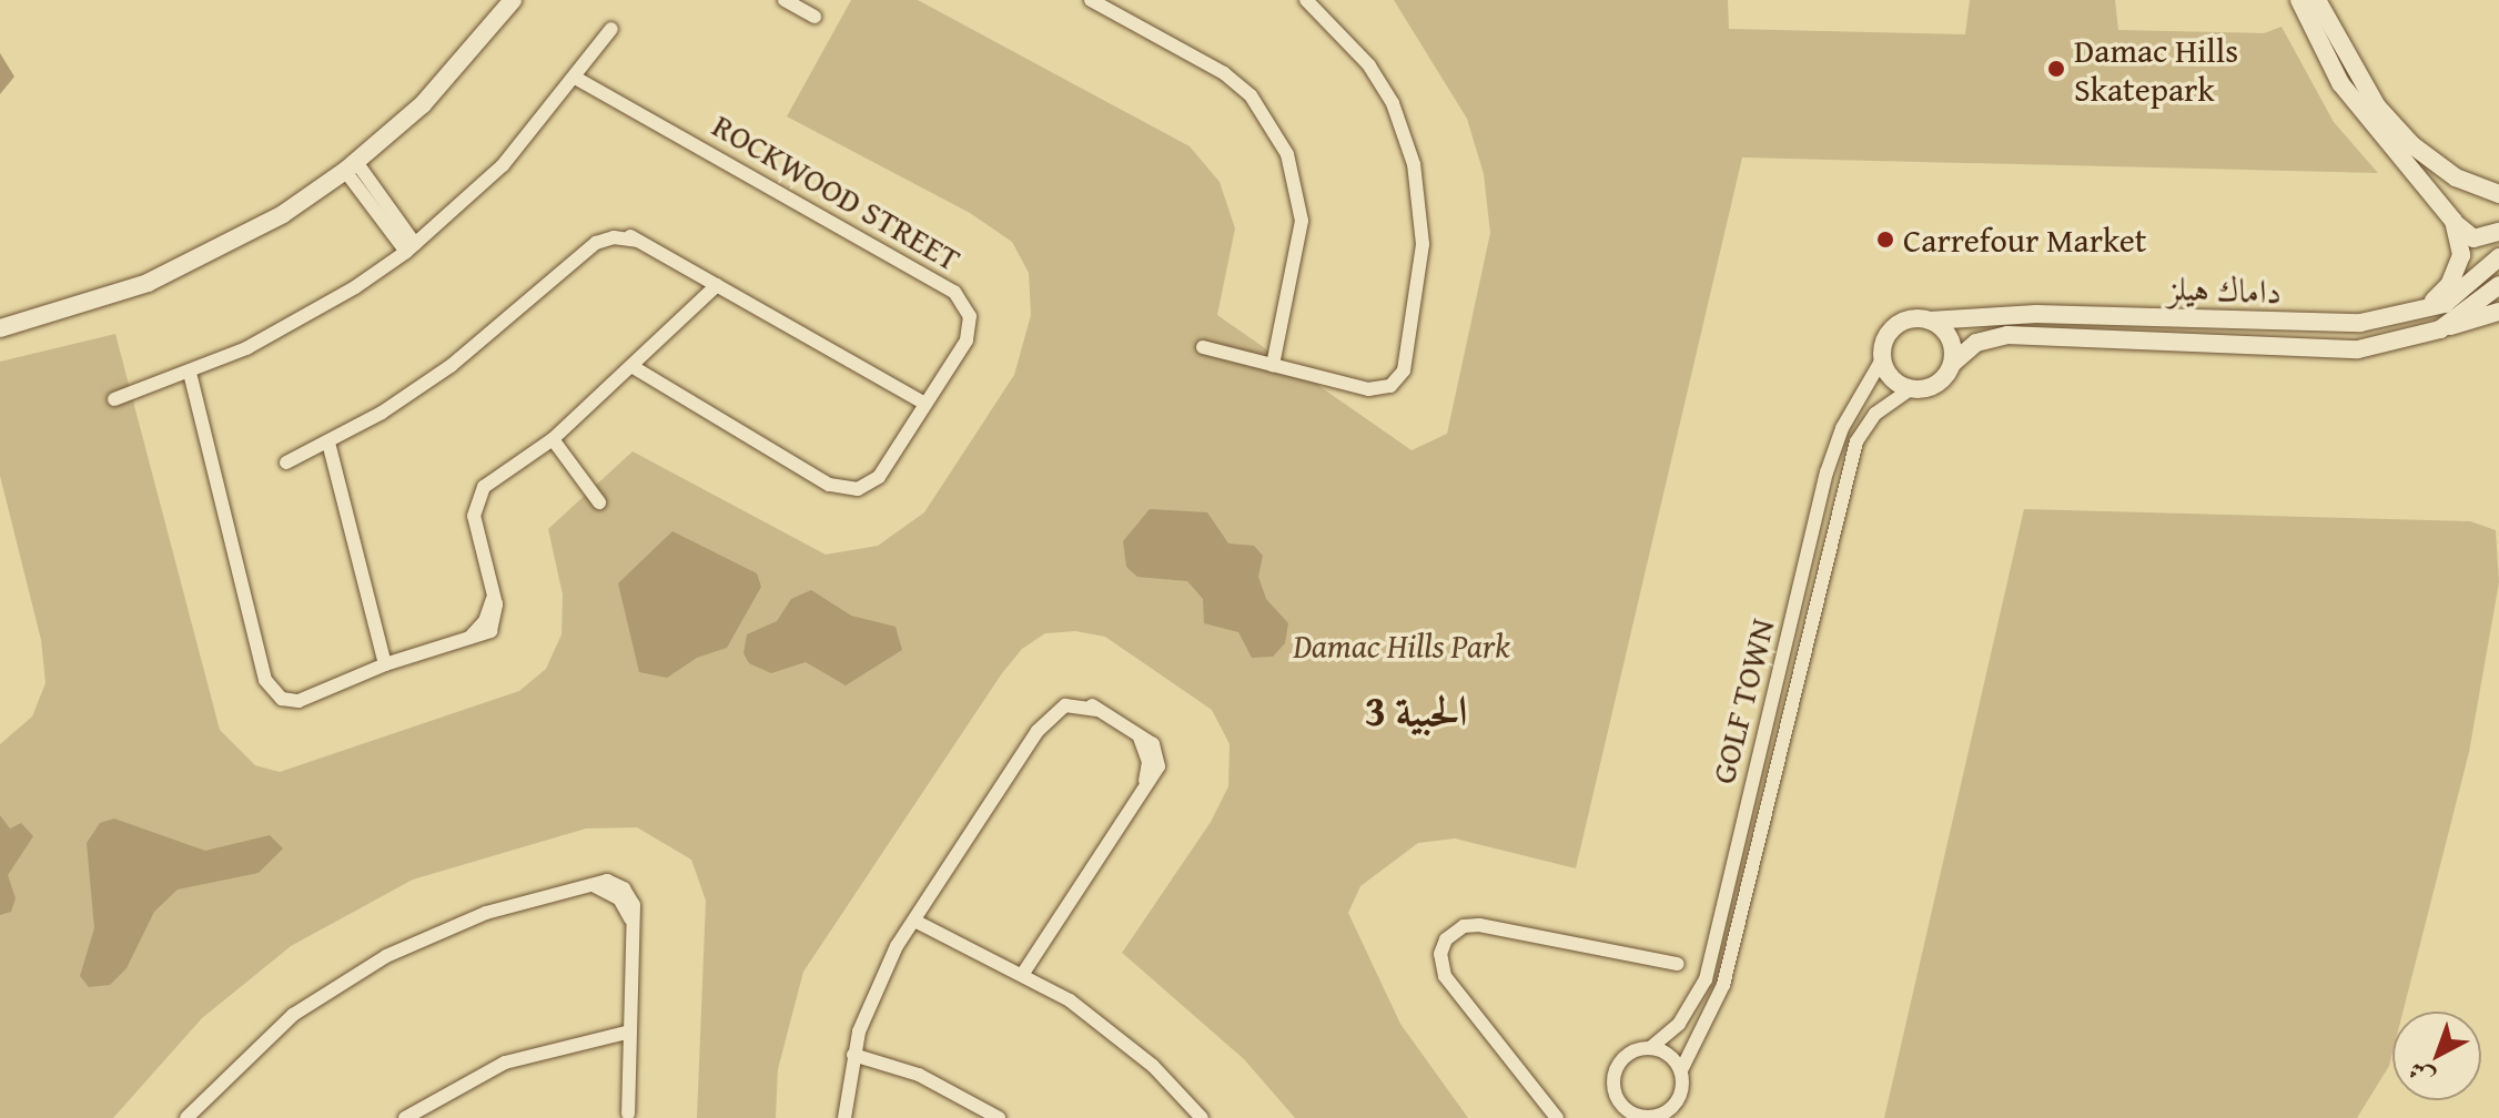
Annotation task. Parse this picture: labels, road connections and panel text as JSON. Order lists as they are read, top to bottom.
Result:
{
  "streets": {
    "street": ["ROCKWOOD STREET", "داماك هيلز", "GOLF TOWN"]
  },
  "crossings": [
    ["داماك هيلز", "GOLF TOWN"]
  ],
  "districts": ["الحبية 3"],
  "parks": ["Damac Hills Park"],
  "places": ["Damac Hills Skatepark", "Carrefour Market"],
  "north": "bottom left"
}
